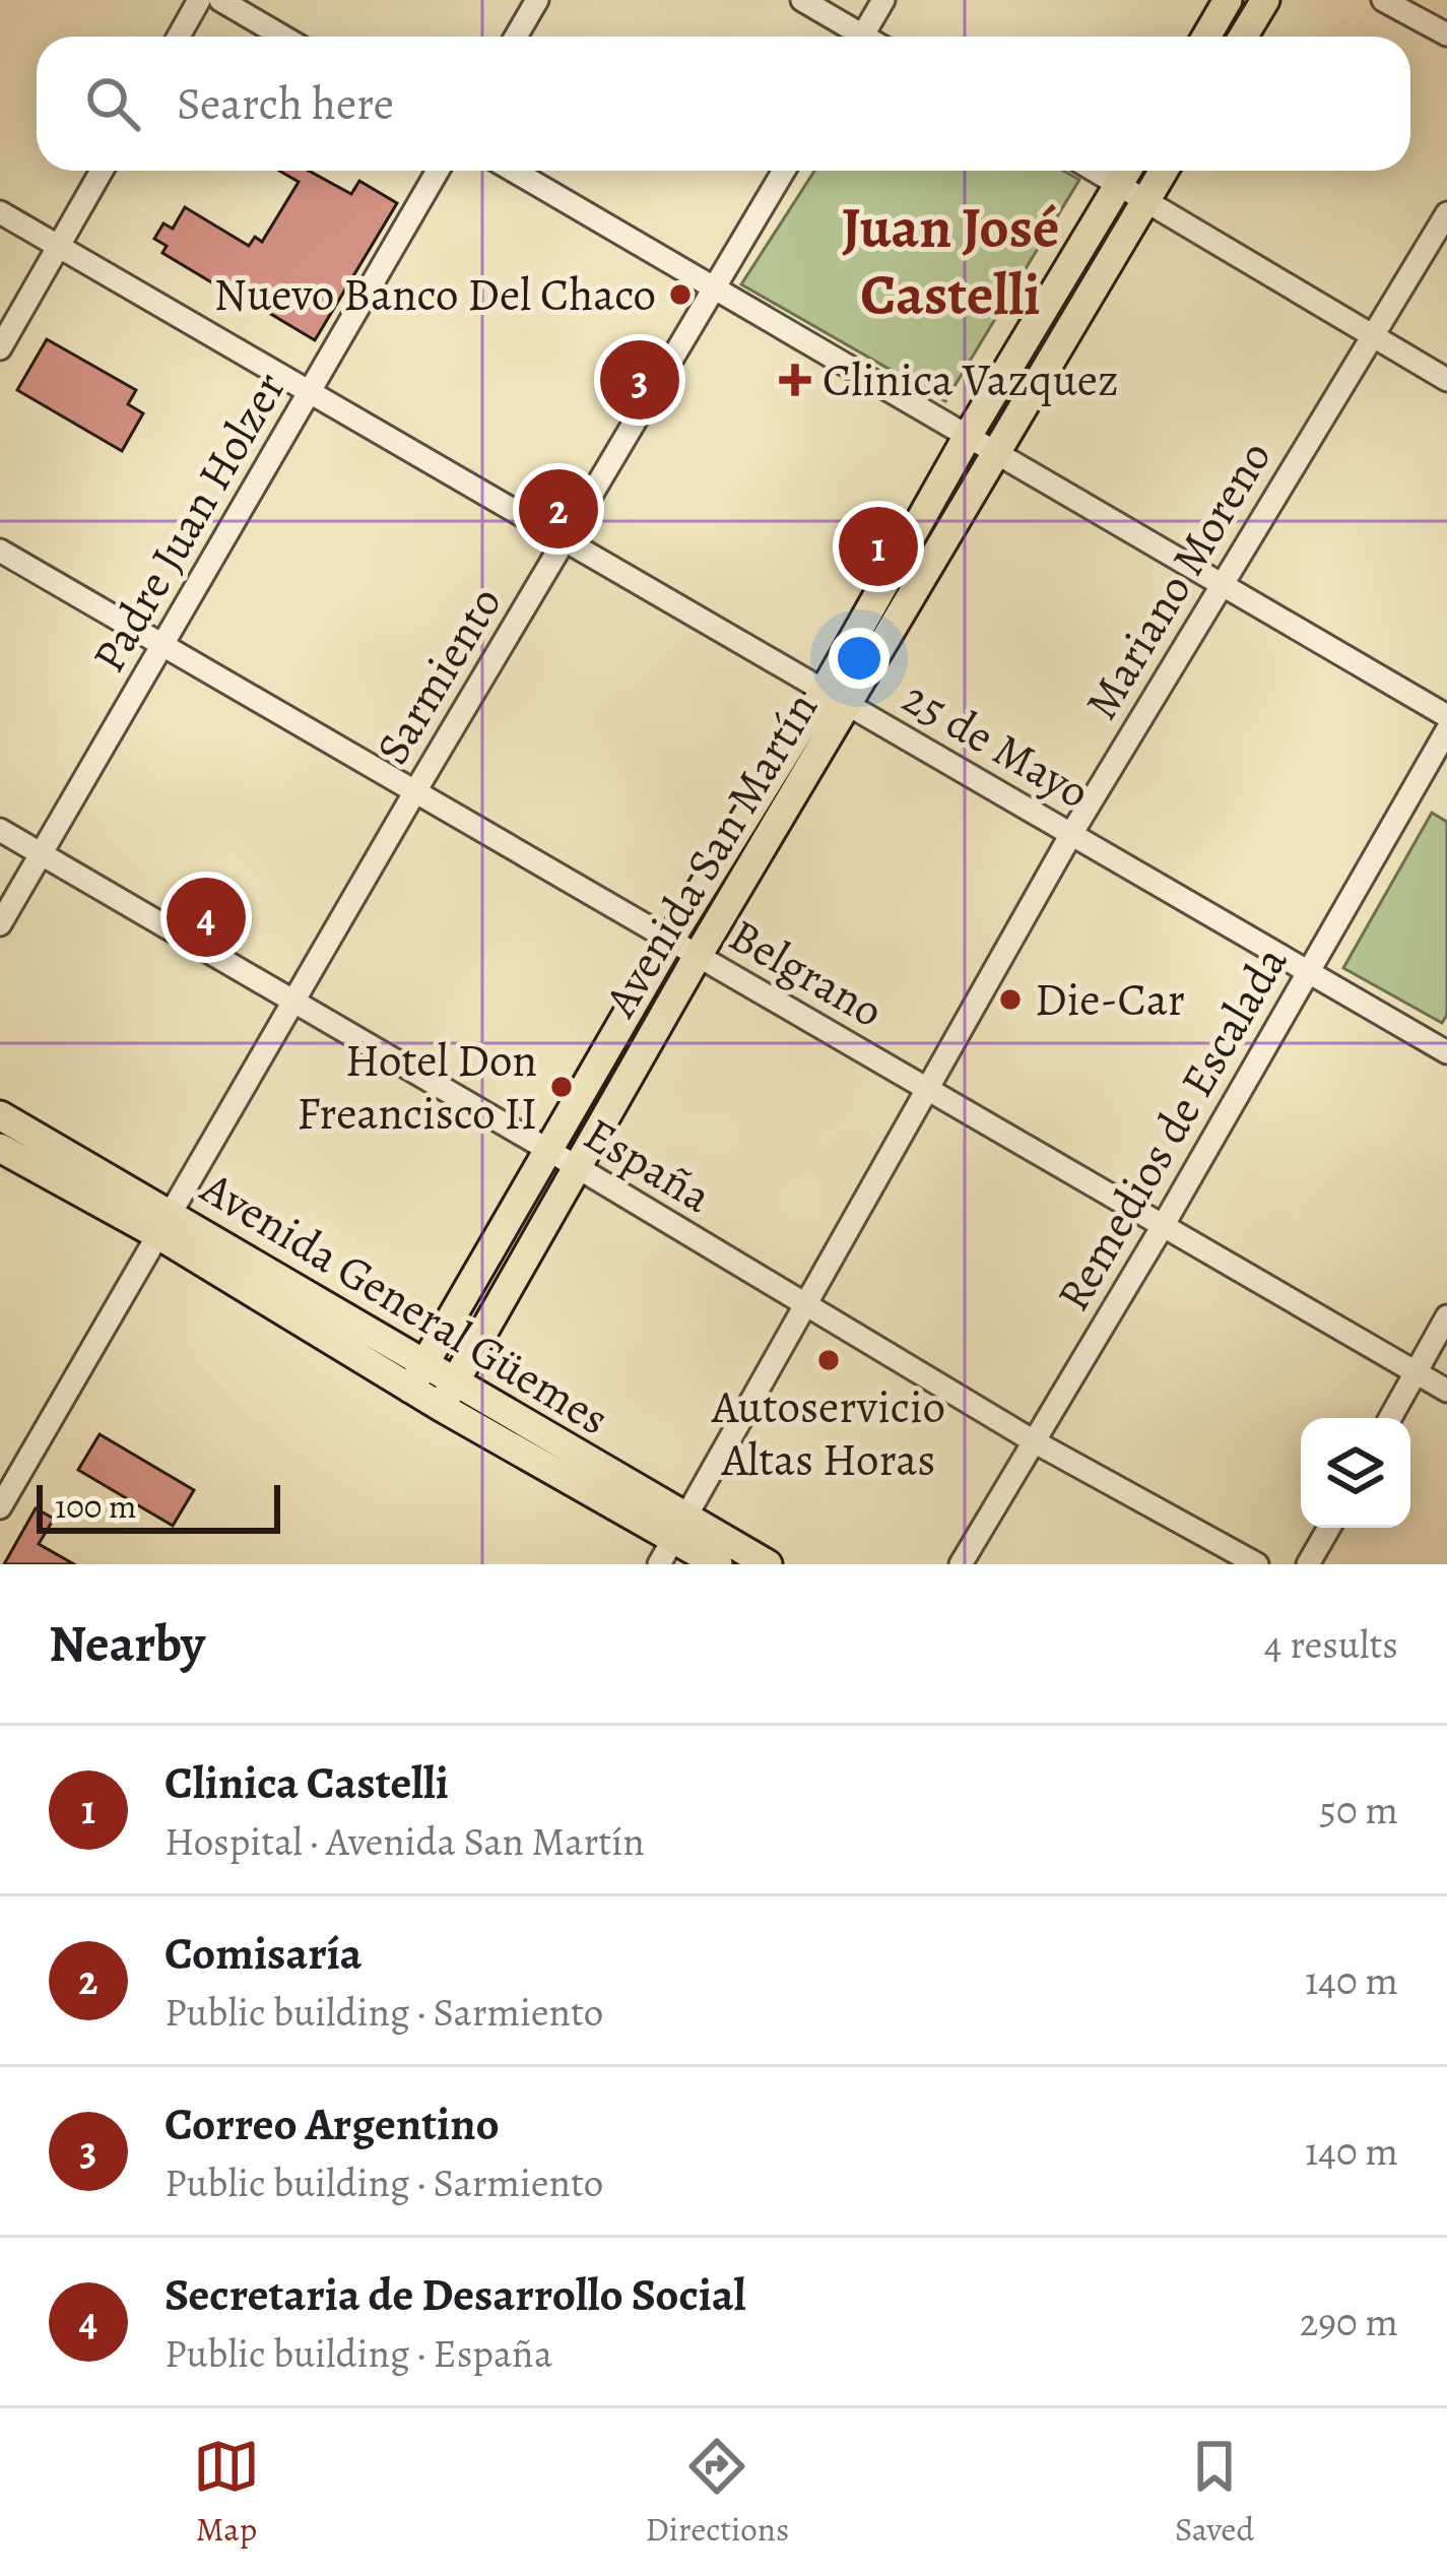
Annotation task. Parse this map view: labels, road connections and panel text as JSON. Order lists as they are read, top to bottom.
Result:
{
  "streets": {
    "main road": ["Avenida San Martín", "Avenida General Güemes"],
    "street": [
      "Padre Juan Holzer",
      "Mariano Moreno",
      "Sarmiento",
      "25 de Mayo",
      "Belgrano",
      "Remedios de Escalada",
      "España"
    ]
  },
  "crossings": [
    ["Padre Juan Holzer", "25 de Mayo"],
    ["Padre Juan Holzer", "Belgrano"],
    ["Padre Juan Holzer", "España"],
    ["Mariano Moreno", "25 de Mayo"],
    ["Mariano Moreno", "Belgrano"],
    ["Mariano Moreno", "España"],
    ["Mariano Moreno", "Avenida General Güemes"],
    ["Sarmiento", "25 de Mayo"],
    ["Sarmiento", "Belgrano"],
    ["Sarmiento", "España"],
    ["Sarmiento", "Avenida General Güemes"],
    ["25 de Mayo", "Avenida San Martín"],
    ["25 de Mayo", "Remedios de Escalada"],
    ["Avenida San Martín", "Belgrano"],
    ["Avenida San Martín", "España"],
    ["Avenida San Martín", "Avenida General Güemes"],
    ["Belgrano", "Remedios de Escalada"],
    ["Remedios de Escalada", "España"]
  ],
  "districts": ["Juan José Castelli"],
  "places": {
    "other": [
      "Nuevo Banco Del Chaco",
      "Die-Car",
      "Hotel Don Freancisco II",
      "Autoservicio Altas Horas"
    ],
    "health": ["Clinica Vazquez"]
  },
  "scale_bar": "100 m",
  "page": {
    "search": "Search here",
    "pins": [
      "3",
      "2",
      "1",
      "4"
    ],
    "scale": "100 m",
    "heading": ["Nearby", "4 results"],
    "list": [
      {
        "mark": "1",
        "name": "Clinica Castelli",
        "note": "Hospital · Avenida San Martín",
        "value": "50 m"
      },
      {
        "mark": "2",
        "name": "Comisaría",
        "note": "Public building · Sarmiento",
        "value": "140 m"
      },
      {
        "mark": "3",
        "name": "Correo Argentino",
        "note": "Public building · Sarmiento",
        "value": "140 m"
      },
      {
        "mark": "4",
        "name": "Secretaria de Desarrollo Social",
        "note": "Public building · España",
        "value": "290 m"
      }
    ],
    "nav": ["Map", "Directions", "Saved"]
  }
}
